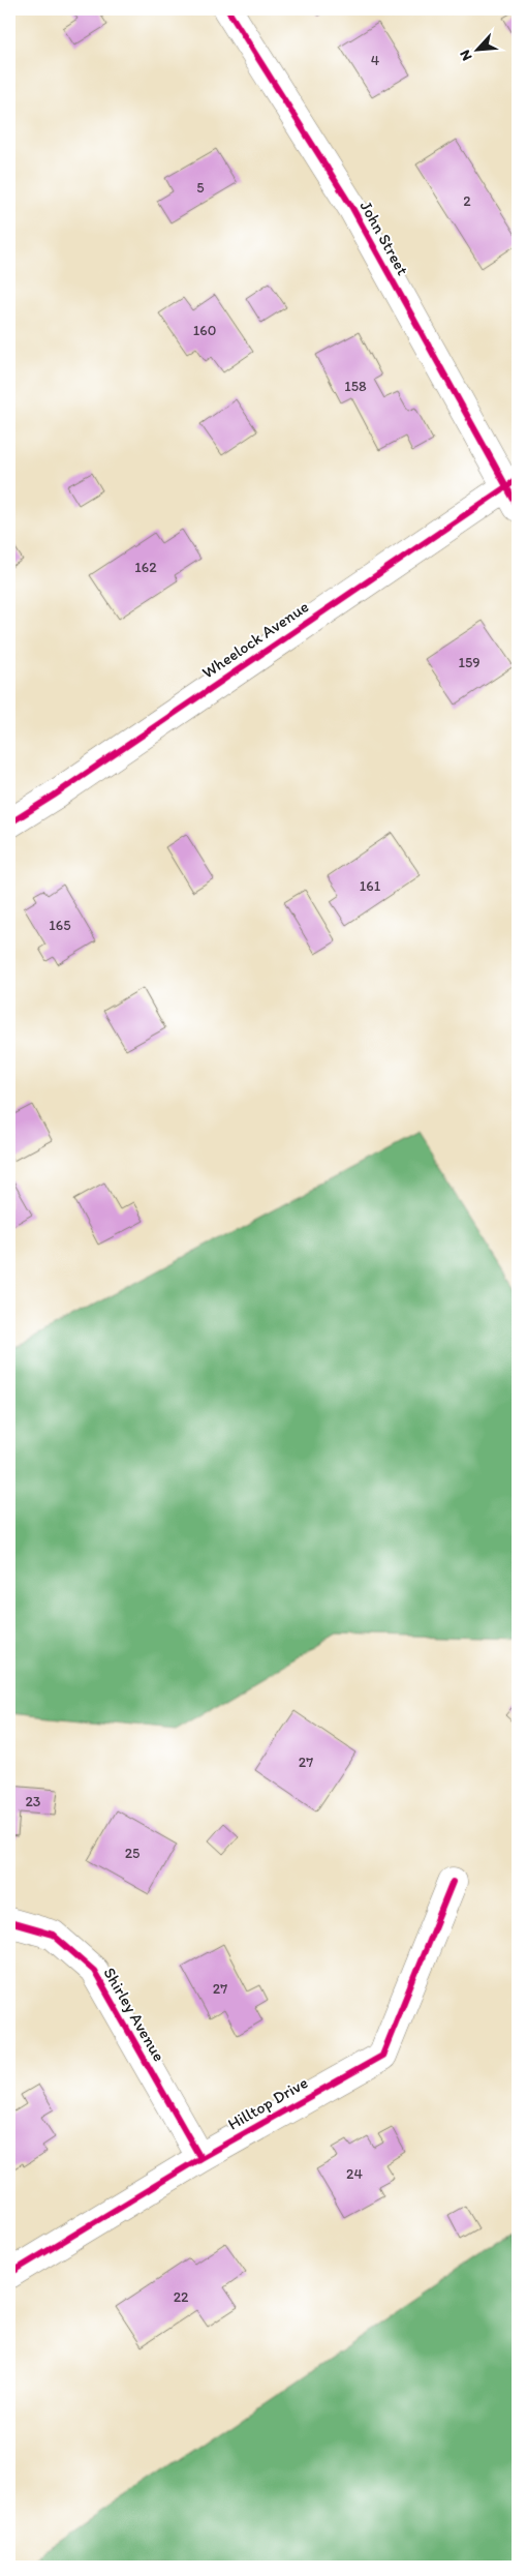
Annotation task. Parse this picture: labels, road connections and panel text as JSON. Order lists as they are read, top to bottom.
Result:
{
  "streets": {
    "street": [
      "John Street",
      "Wheelock Avenue",
      "Shirley Avenue",
      "Hilltop Drive"
    ]
  },
  "crossings": [
    ["John Street", "Wheelock Avenue"],
    ["Shirley Avenue", "Hilltop Drive"]
  ],
  "house_numbers": [
    "4",
    "5",
    "2",
    "160",
    "158",
    "162",
    "159",
    "161",
    "165",
    "27",
    "23",
    "25",
    "27",
    "24",
    "22"
  ],
  "north": "bottom left"
}
